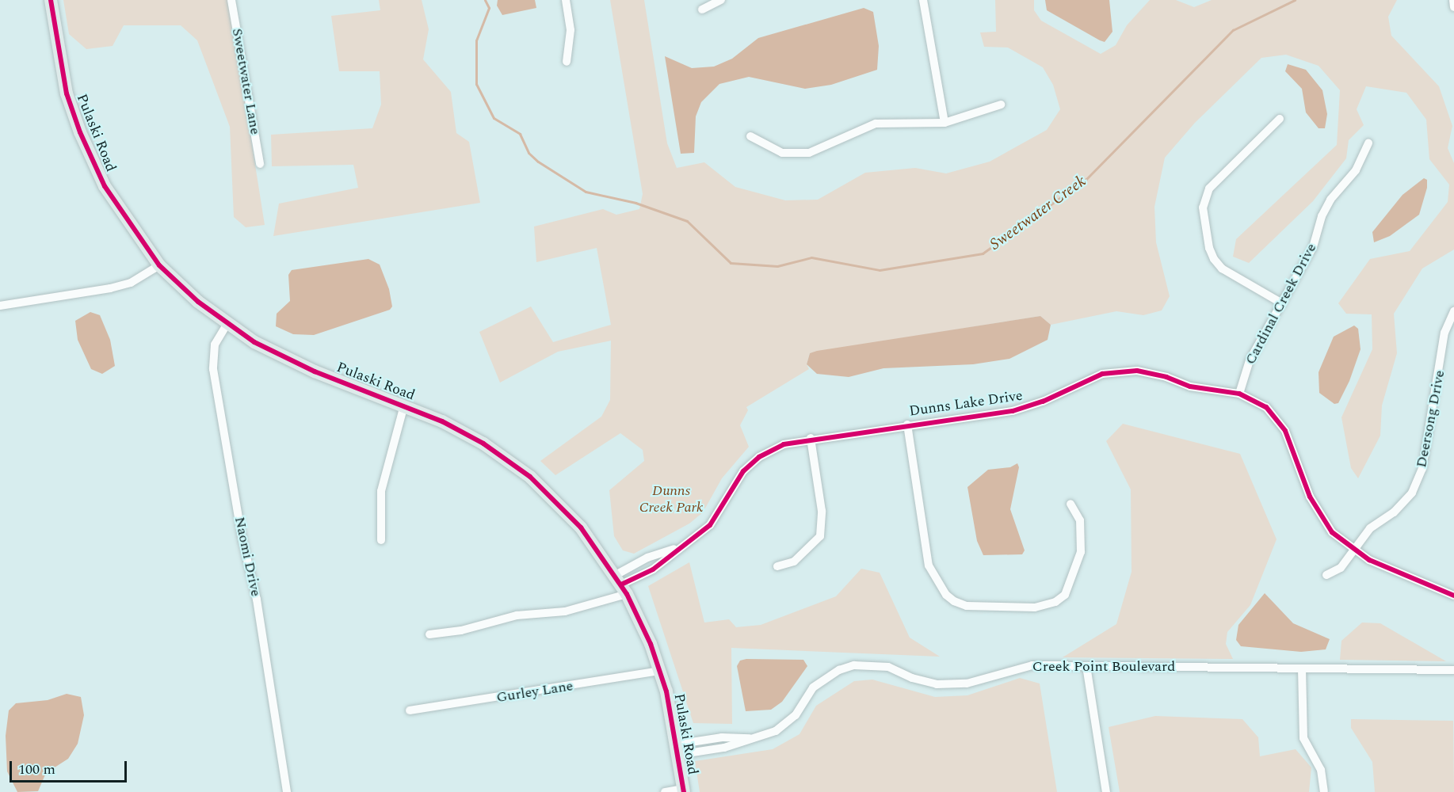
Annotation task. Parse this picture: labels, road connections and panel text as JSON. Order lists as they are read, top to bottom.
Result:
{
  "streets": {
    "main road": ["Pulaski Road"],
    "street": [
      "Sweetwater Lane",
      "Cardinal Creek Drive",
      "Dunns Lake Drive",
      "Deersong Drive",
      "Naomi Drive",
      "Creek Point Boulevard",
      "Gurley Lane"
    ]
  },
  "crossings": [
    ["Pulaski Road", "Naomi Drive"],
    ["Pulaski Road", "Creek Point Boulevard"],
    ["Pulaski Road", "Gurley Lane"],
    ["Cardinal Creek Drive", "Dunns Lake Drive"],
    ["Dunns Lake Drive", "Deersong Drive"]
  ],
  "water": ["Sweetwater Creek"],
  "parks": ["Dunns Creek Park"],
  "scale_bar": "100 m"
}
